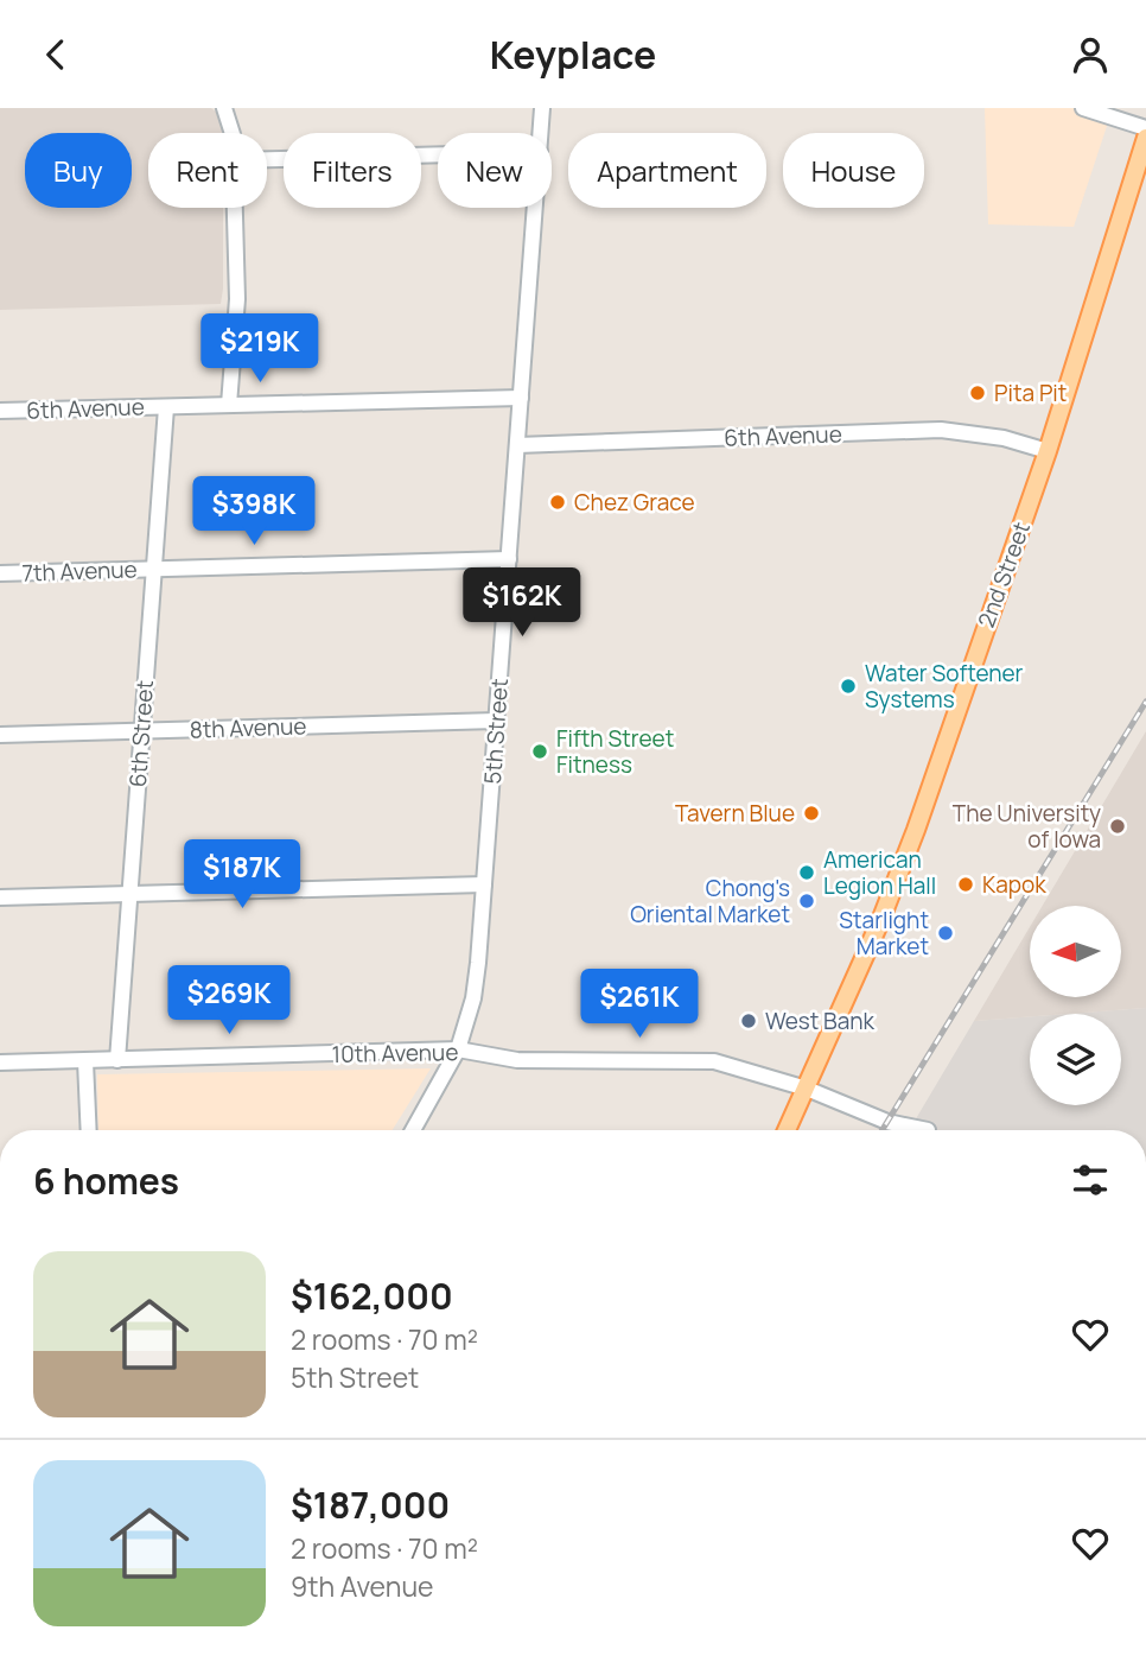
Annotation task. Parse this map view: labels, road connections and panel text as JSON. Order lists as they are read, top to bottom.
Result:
{
  "streets": {
    "main road": ["2nd Street"],
    "street": [
      "6th Avenue",
      "7th Avenue",
      "8th Avenue",
      "5th Street",
      "6th Street",
      "10th Avenue"
    ]
  },
  "crossings": [
    ["6th Avenue", "2nd Street"],
    ["6th Avenue", "5th Street"],
    ["6th Avenue", "6th Street"],
    ["7th Avenue", "5th Street"],
    ["7th Avenue", "6th Street"],
    ["2nd Street", "10th Avenue"],
    ["8th Avenue", "5th Street"],
    ["8th Avenue", "6th Street"],
    ["5th Street", "10th Avenue"],
    ["6th Street", "10th Avenue"]
  ],
  "places": [
    "Pita Pit",
    "Chez Grace",
    "Water Softener Systems",
    "Fifth Street Fitness",
    "Tavern Blue",
    "The University of Iowa",
    "American Legion Hall",
    "Kapok",
    "Chong's Oriental Market",
    "Starlight Market",
    "West Bank"
  ],
  "north": "left",
  "page": {
    "header": "Keyplace",
    "chip": [
      "Buy",
      "Rent",
      "Filters",
      "New",
      "Apartment",
      "House"
    ],
    "price": [
      "$219K",
      "$398K",
      "$162K",
      "$187K",
      "$269K",
      "$261K"
    ],
    "heading": "6 homes",
    "list": [
      {
        "name": "$162,000",
        "note": "2 rooms · 70 m² · 5th Street"
      },
      {
        "name": "$187,000",
        "note": "2 rooms · 70 m² · 9th Avenue"
      }
    ]
  }
}
